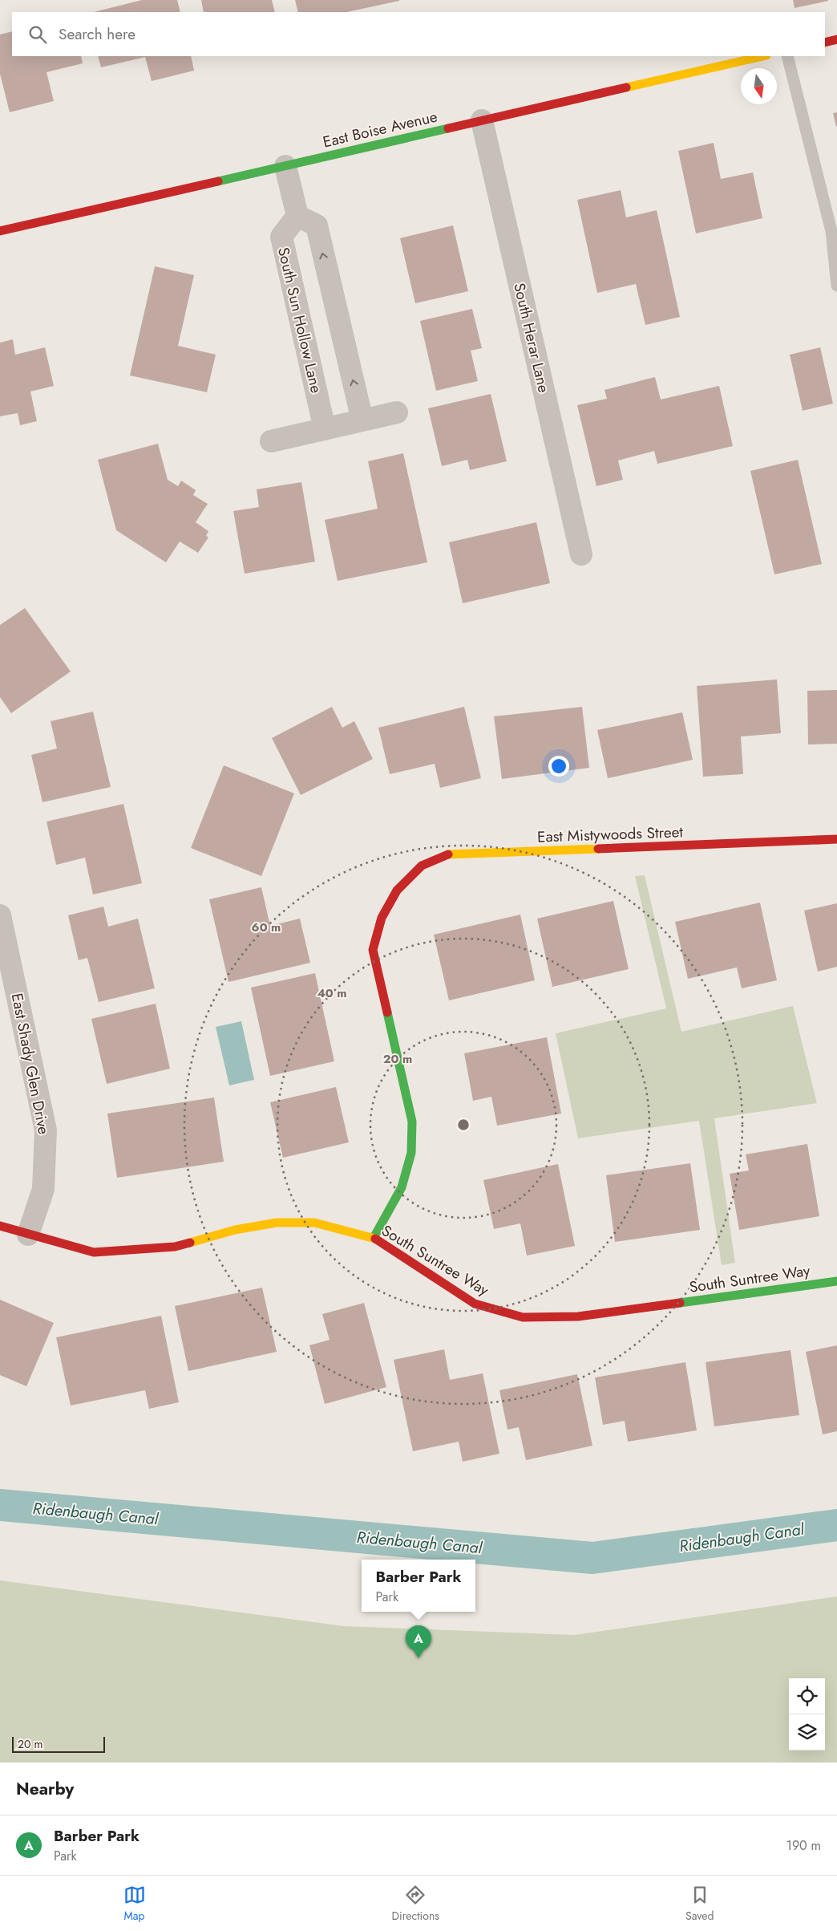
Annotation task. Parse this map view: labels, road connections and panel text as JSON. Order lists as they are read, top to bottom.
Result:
{
  "streets": {
    "street": [
      "East Boise Avenue",
      "South Sun Hollow Lane",
      "South Herar Lane",
      "East Mistywoods Street",
      "East Shady Glen Drive",
      "South Suntree Way"
    ]
  },
  "crossings": [
    ["East Boise Avenue", "South Herar Lane"],
    ["East Mistywoods Street", "South Suntree Way"],
    ["East Shady Glen Drive", "South Suntree Way"]
  ],
  "water": ["Ridenbaugh Canal"],
  "scale_bar": "20 m",
  "north": "bottom",
  "page": {
    "search": "Search here",
    "popup": ["Barber Park", "Park"],
    "pins": "A",
    "scale": "20 m",
    "heading": "Nearby",
    "list": [
      {
        "mark": "A",
        "name": "Barber Park",
        "note": "Park",
        "value": "190 m"
      }
    ],
    "nav": ["Map", "Directions", "Saved"]
  },
  "rings": ["60 m", "40 m", "20 m"]
}
